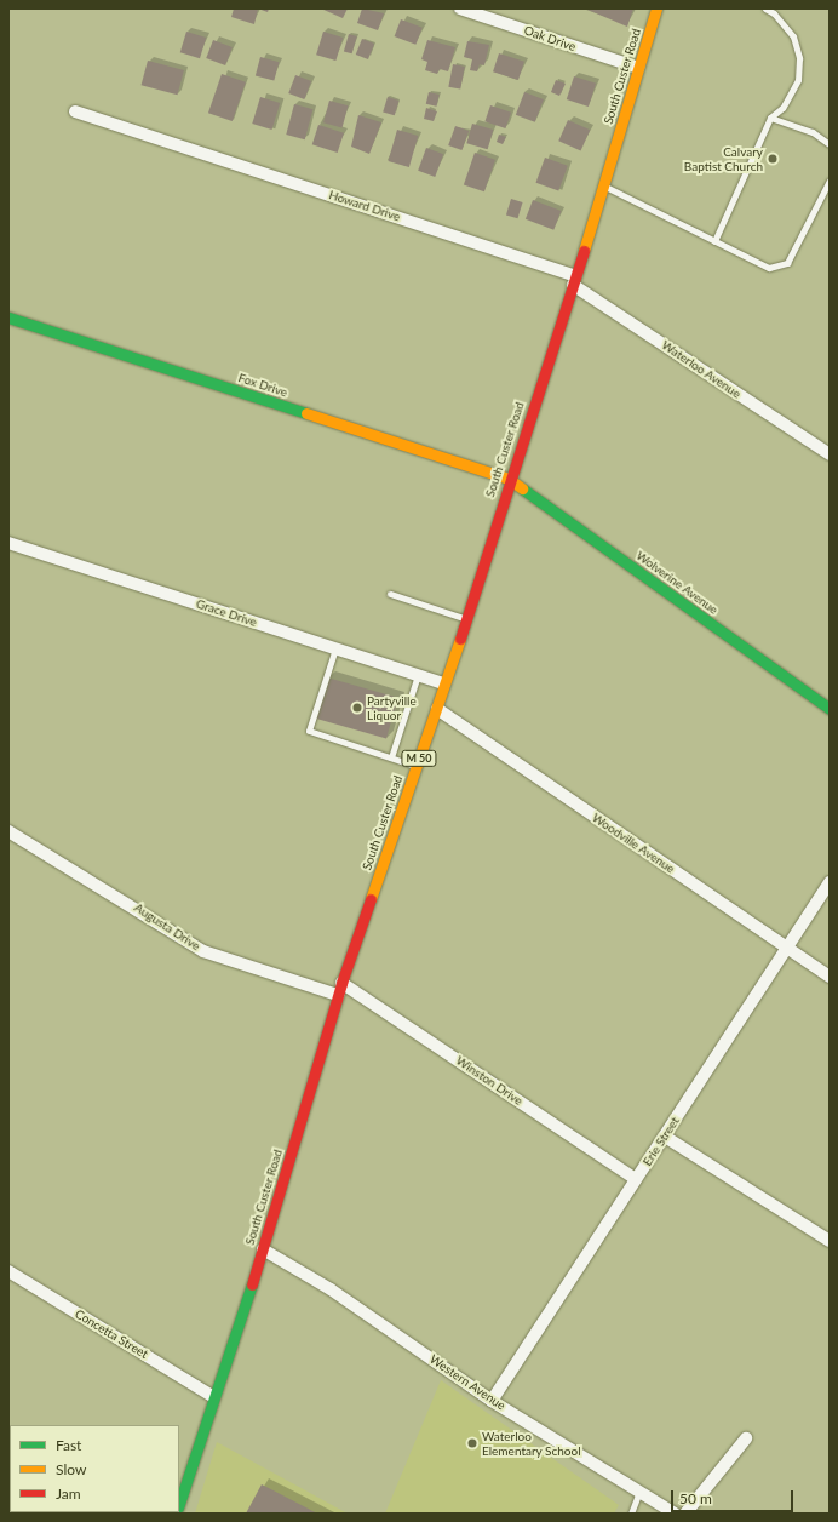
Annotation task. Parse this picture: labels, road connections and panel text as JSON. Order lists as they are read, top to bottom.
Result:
{
  "streets": {
    "main road": [
      "South Custer Road",
      "Fox Drive",
      "Wolverine Avenue",
      "M 50"
    ],
    "street": [
      "Oak Drive",
      "Howard Drive",
      "Waterloo Avenue",
      "Grace Drive",
      "Woodville Avenue",
      "Augusta Drive",
      "Winston Drive",
      "Erie Street",
      "Concetta Street",
      "Western Avenue"
    ]
  },
  "crossings": [
    ["Oak Drive", "South Custer Road"],
    ["South Custer Road", "Howard Drive"],
    ["South Custer Road", "Waterloo Avenue"],
    ["South Custer Road", "Fox Drive"],
    ["South Custer Road", "Wolverine Avenue"],
    ["South Custer Road", "Grace Drive"],
    ["South Custer Road", "Woodville Avenue"],
    ["South Custer Road", "Augusta Drive"],
    ["South Custer Road", "Winston Drive"],
    ["South Custer Road", "Concetta Street"],
    ["South Custer Road", "Western Avenue"],
    ["Howard Drive", "Waterloo Avenue"],
    ["Fox Drive", "Wolverine Avenue"],
    ["Woodville Avenue", "Erie Street"],
    ["Augusta Drive", "Winston Drive"],
    ["Winston Drive", "Erie Street"],
    ["Erie Street", "Western Avenue"]
  ],
  "places": ["Calvary Baptist Church", "Partyville Liquor", "Waterloo Elementary School"],
  "legend": ["Fast", "Slow", "Jam"],
  "scale_bar": "50 m"
}
